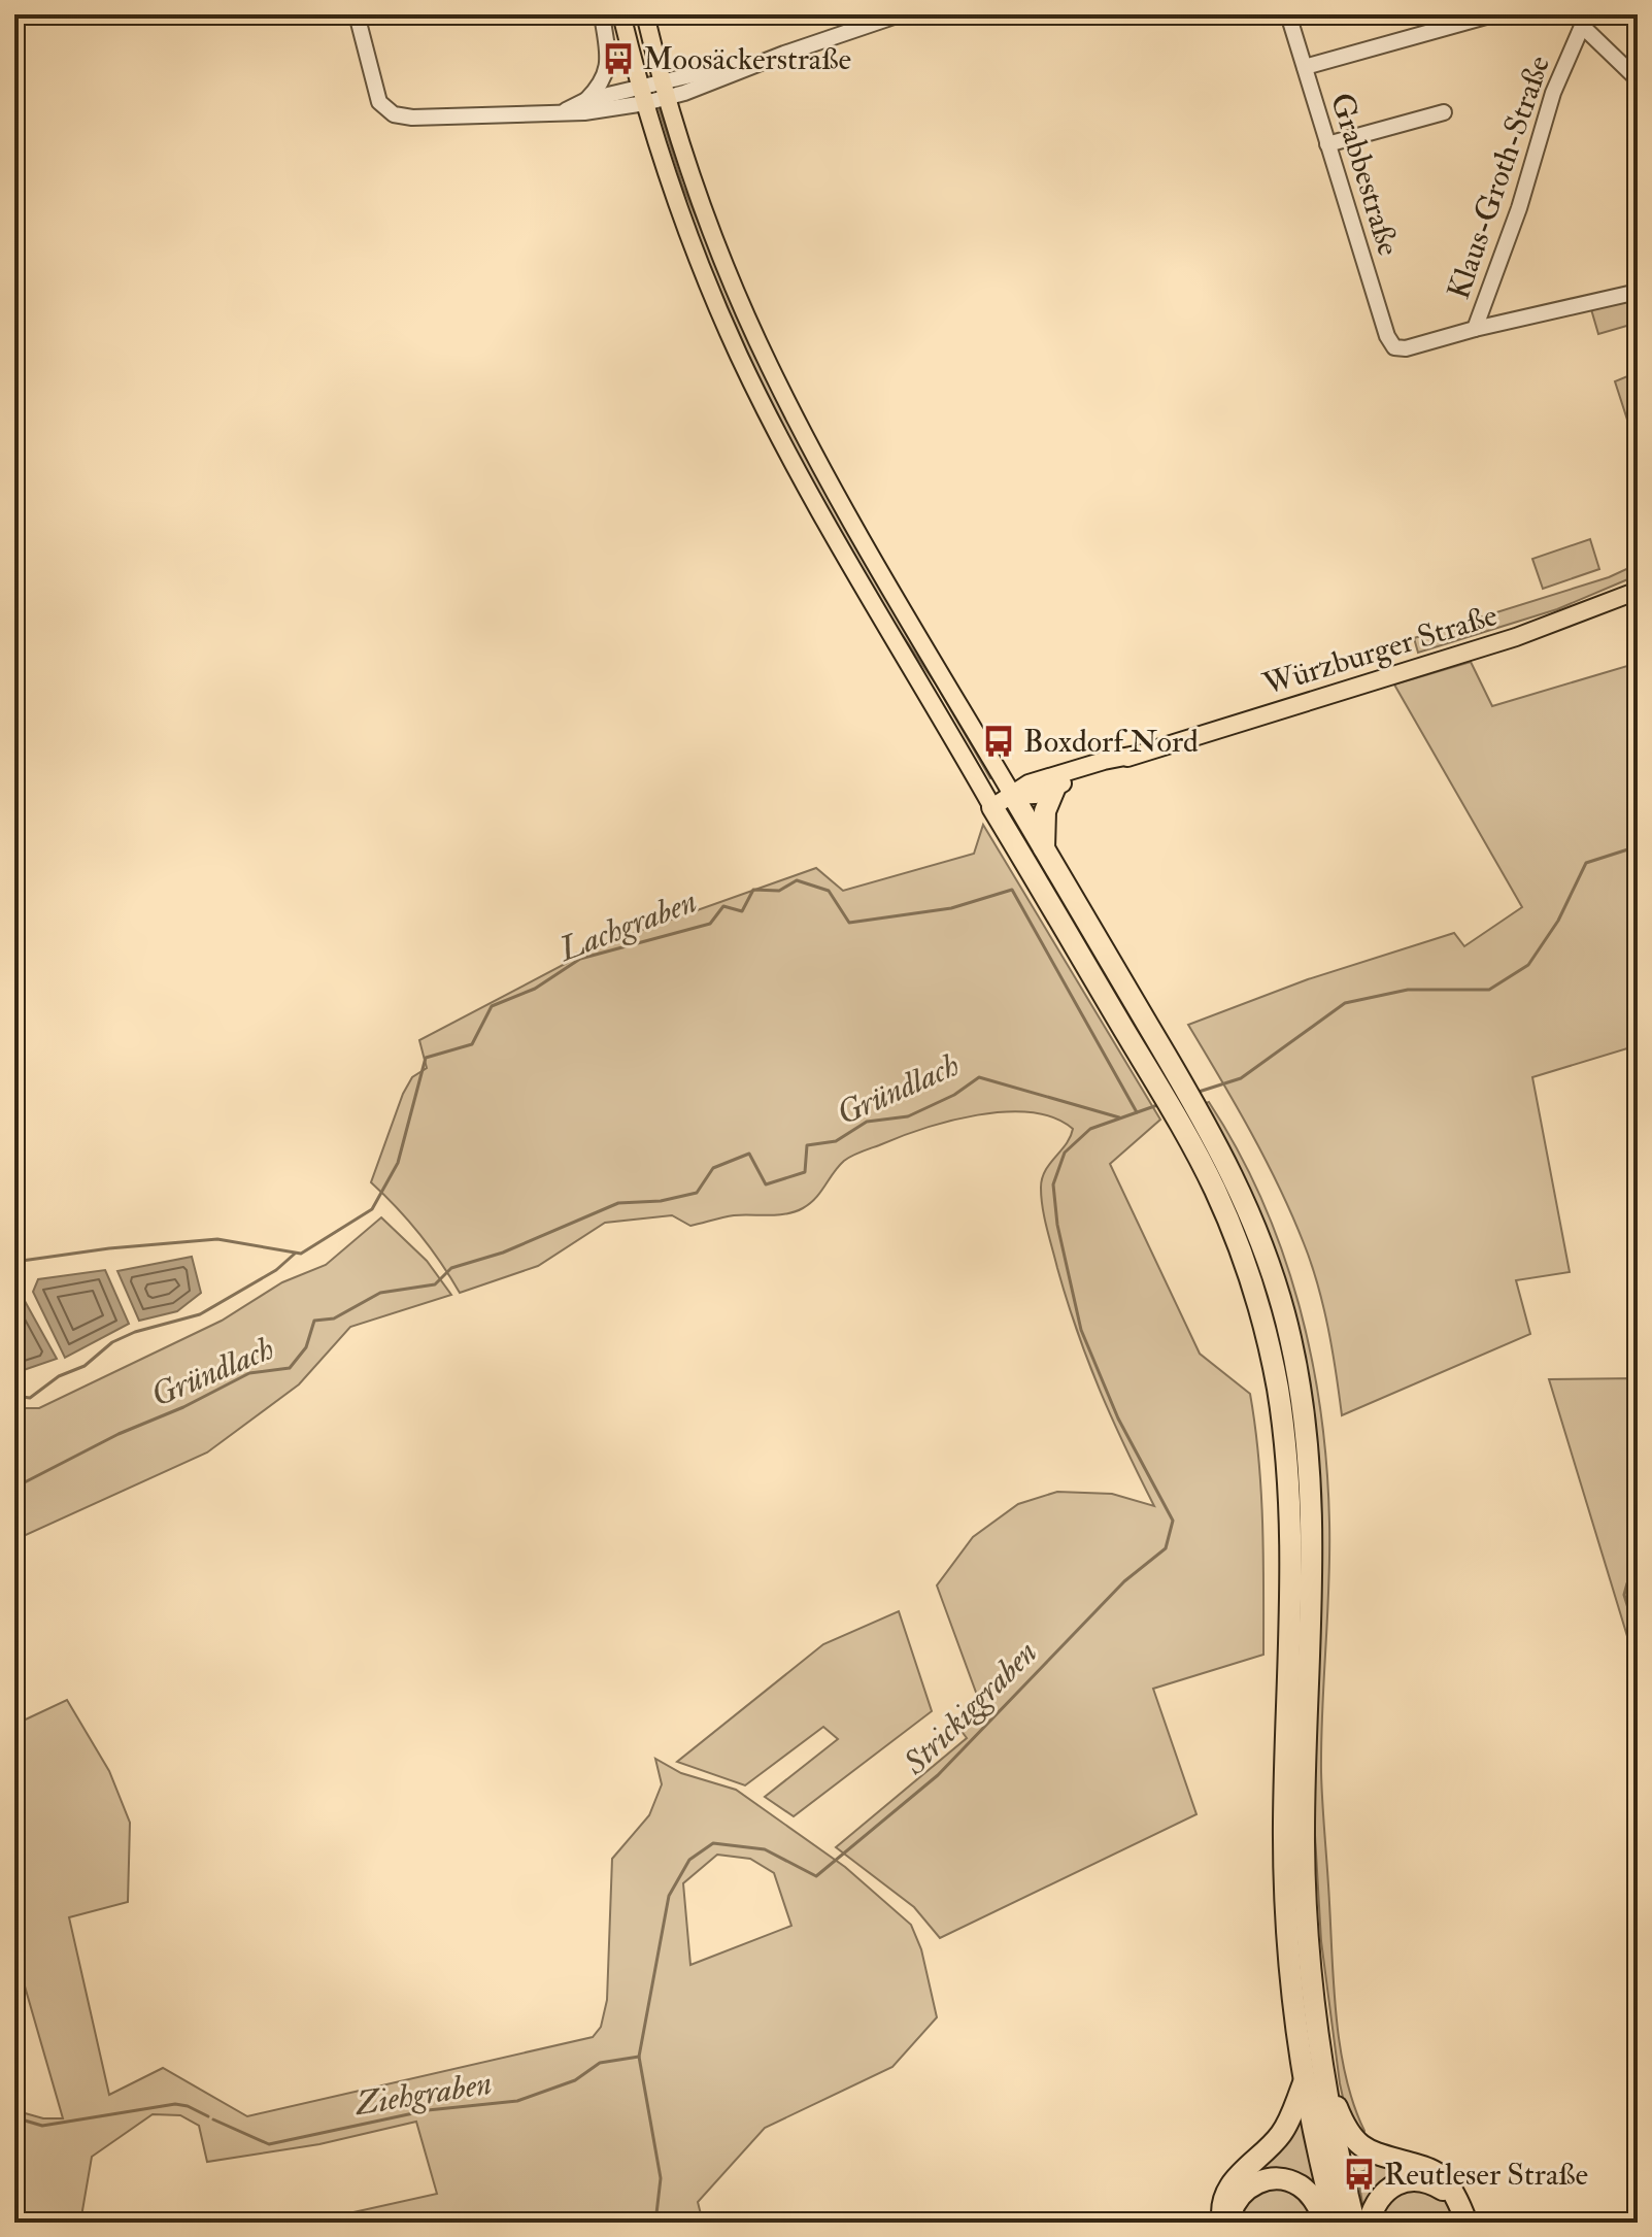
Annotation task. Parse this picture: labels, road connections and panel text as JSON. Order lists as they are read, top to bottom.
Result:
{
  "streets": {
    "main road": ["Würzburger Straße"],
    "street": ["Grabbestraße", "Klaus-Groth-Straße"]
  },
  "crossings": [
    ["Grabbestraße", "Klaus-Groth-Straße"]
  ],
  "water": [
    "Lachgraben",
    "Gründlach",
    "Strickiggraben",
    "Ziehgraben"
  ],
  "places": {
    "bus stop": ["Moosäckerstraße", "Boxdorf Nord", "Reutleser Straße"]
  }
}
